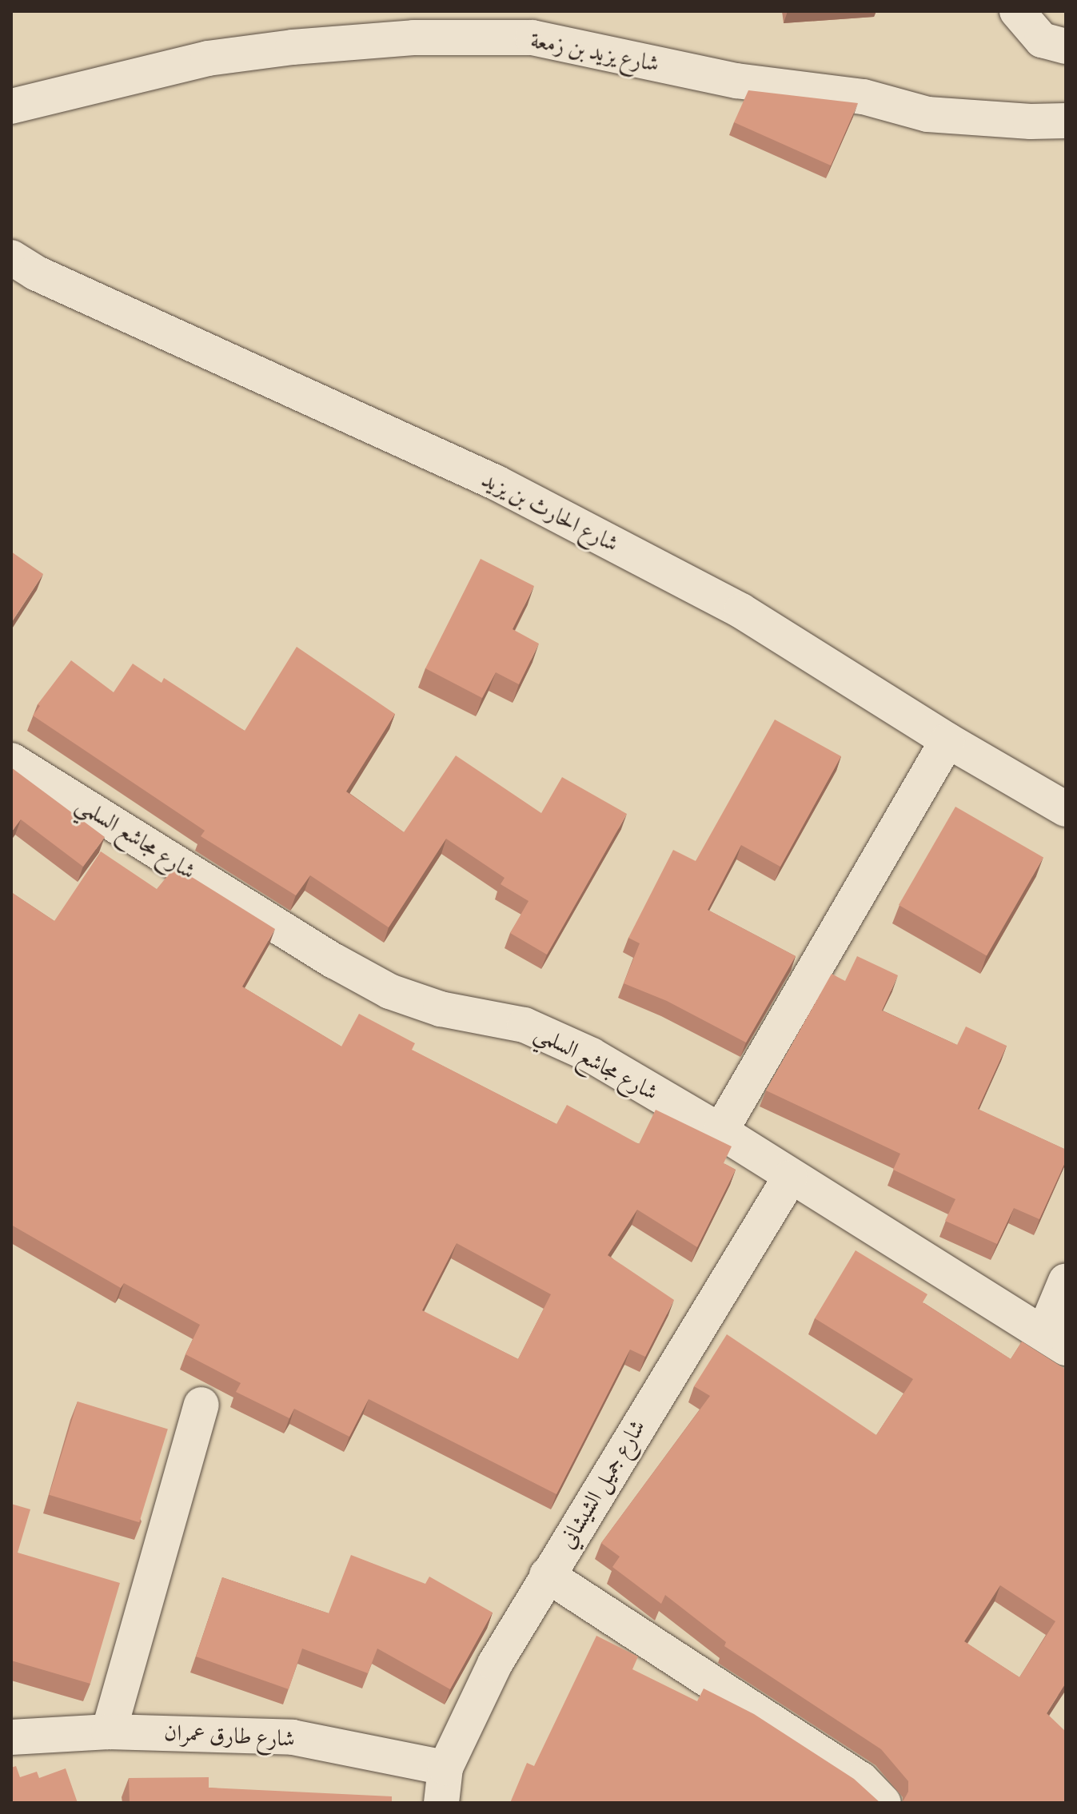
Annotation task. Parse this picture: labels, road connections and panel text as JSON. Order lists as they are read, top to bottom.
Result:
{
  "streets": {
    "street": [
      "شارع يزيد بن زمعة",
      "شارع الحارث بن يزيد",
      "شارع مجاشع السلمي",
      "شارع جميل الشيشاني",
      "شارع طارق عمران"
    ]
  },
  "crossings": [
    ["شارع مجاشع السلمي", "شارع جميل الشيشاني"],
    ["شارع جميل الشيشاني", "شارع طارق عمران"]
  ]
}
